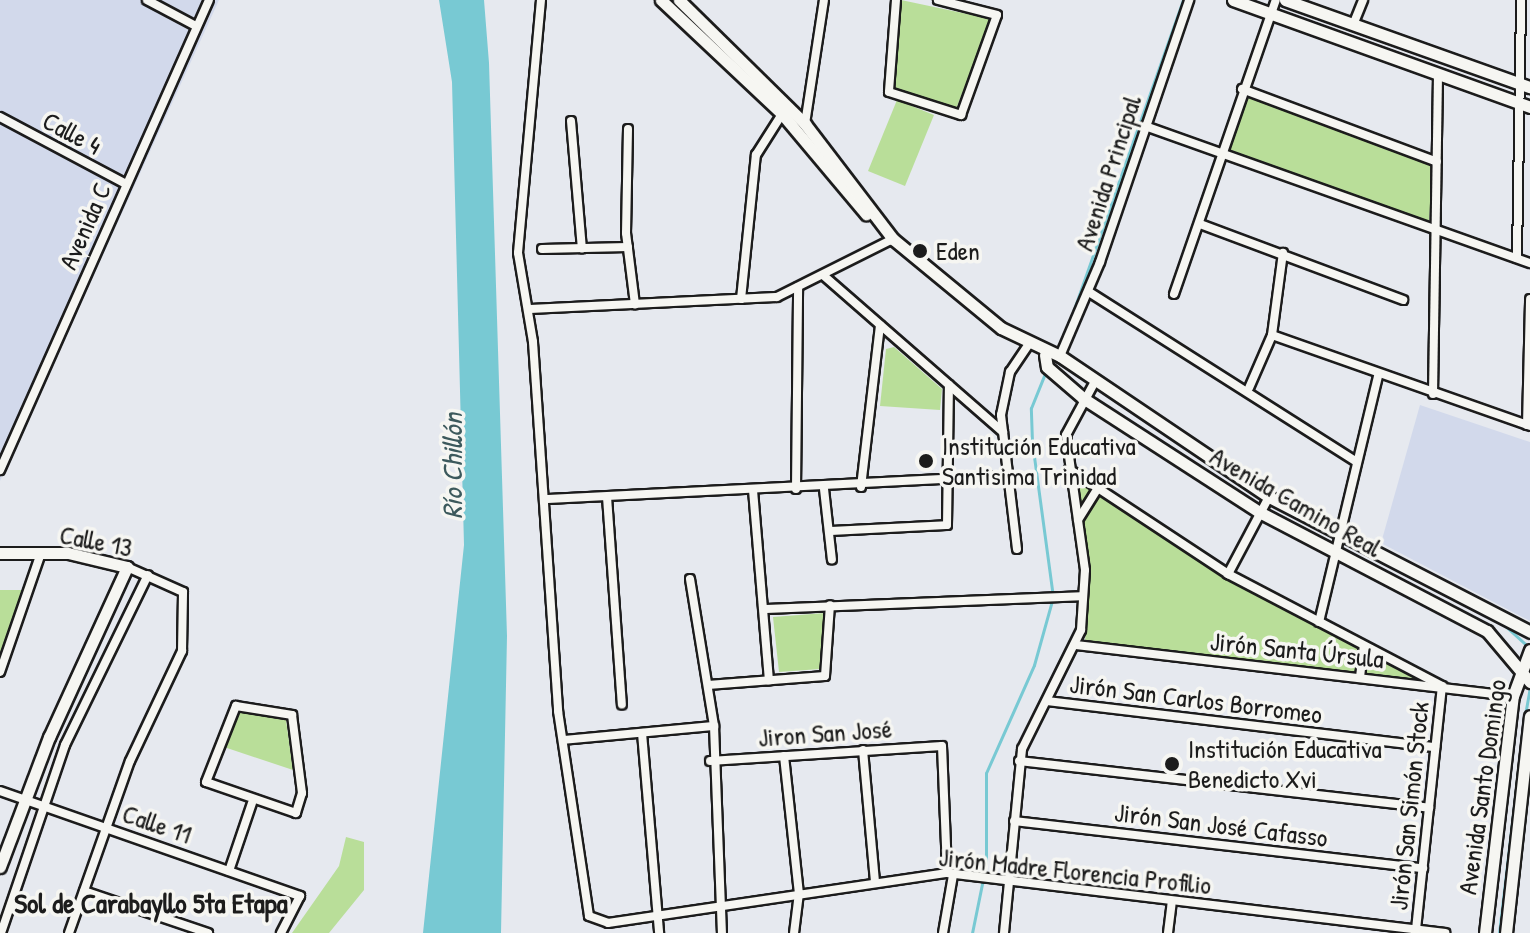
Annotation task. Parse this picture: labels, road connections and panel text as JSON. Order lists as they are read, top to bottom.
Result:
{
  "streets": {
    "main road": ["Avenida Camino Real", "Calle 13", "Avenida Santo Domingo"],
    "street": [
      "Calle 4",
      "Avenida Principal",
      "Avenida C",
      "Jirón Santa Úrsula",
      "Jirón San Carlos Borromeo",
      "Jiron San José",
      "Jirón San Simón Stock",
      "Calle 11",
      "Jirón San José Cafasso",
      "Jirón Madre Florencia Profilio"
    ]
  },
  "crossings": [
    ["Calle 4", "Avenida C"],
    ["Avenida Principal", "Avenida Camino Real"],
    ["Avenida Camino Real", "Avenida Santo Domingo"],
    ["Calle 13", "Calle 11"],
    ["Jirón Santa Úrsula", "Avenida Santo Domingo"],
    ["Jirón Santa Úrsula", "Jirón San Simón Stock"],
    ["Jirón San Carlos Borromeo", "Jirón San Simón Stock"],
    ["Jiron San José", "Jirón Madre Florencia Profilio"],
    ["Jirón San Simón Stock", "Jirón San José Cafasso"],
    ["Jirón San Simón Stock", "Jirón Madre Florencia Profilio"]
  ],
  "districts": ["Sol de Carabayllo 5ta Etapa"],
  "water": ["Río Chillón"],
  "places": ["Eden", "Institución Educativa Santisima Trinidad", "Institución Educativa Benedicto Xvi"]
}
